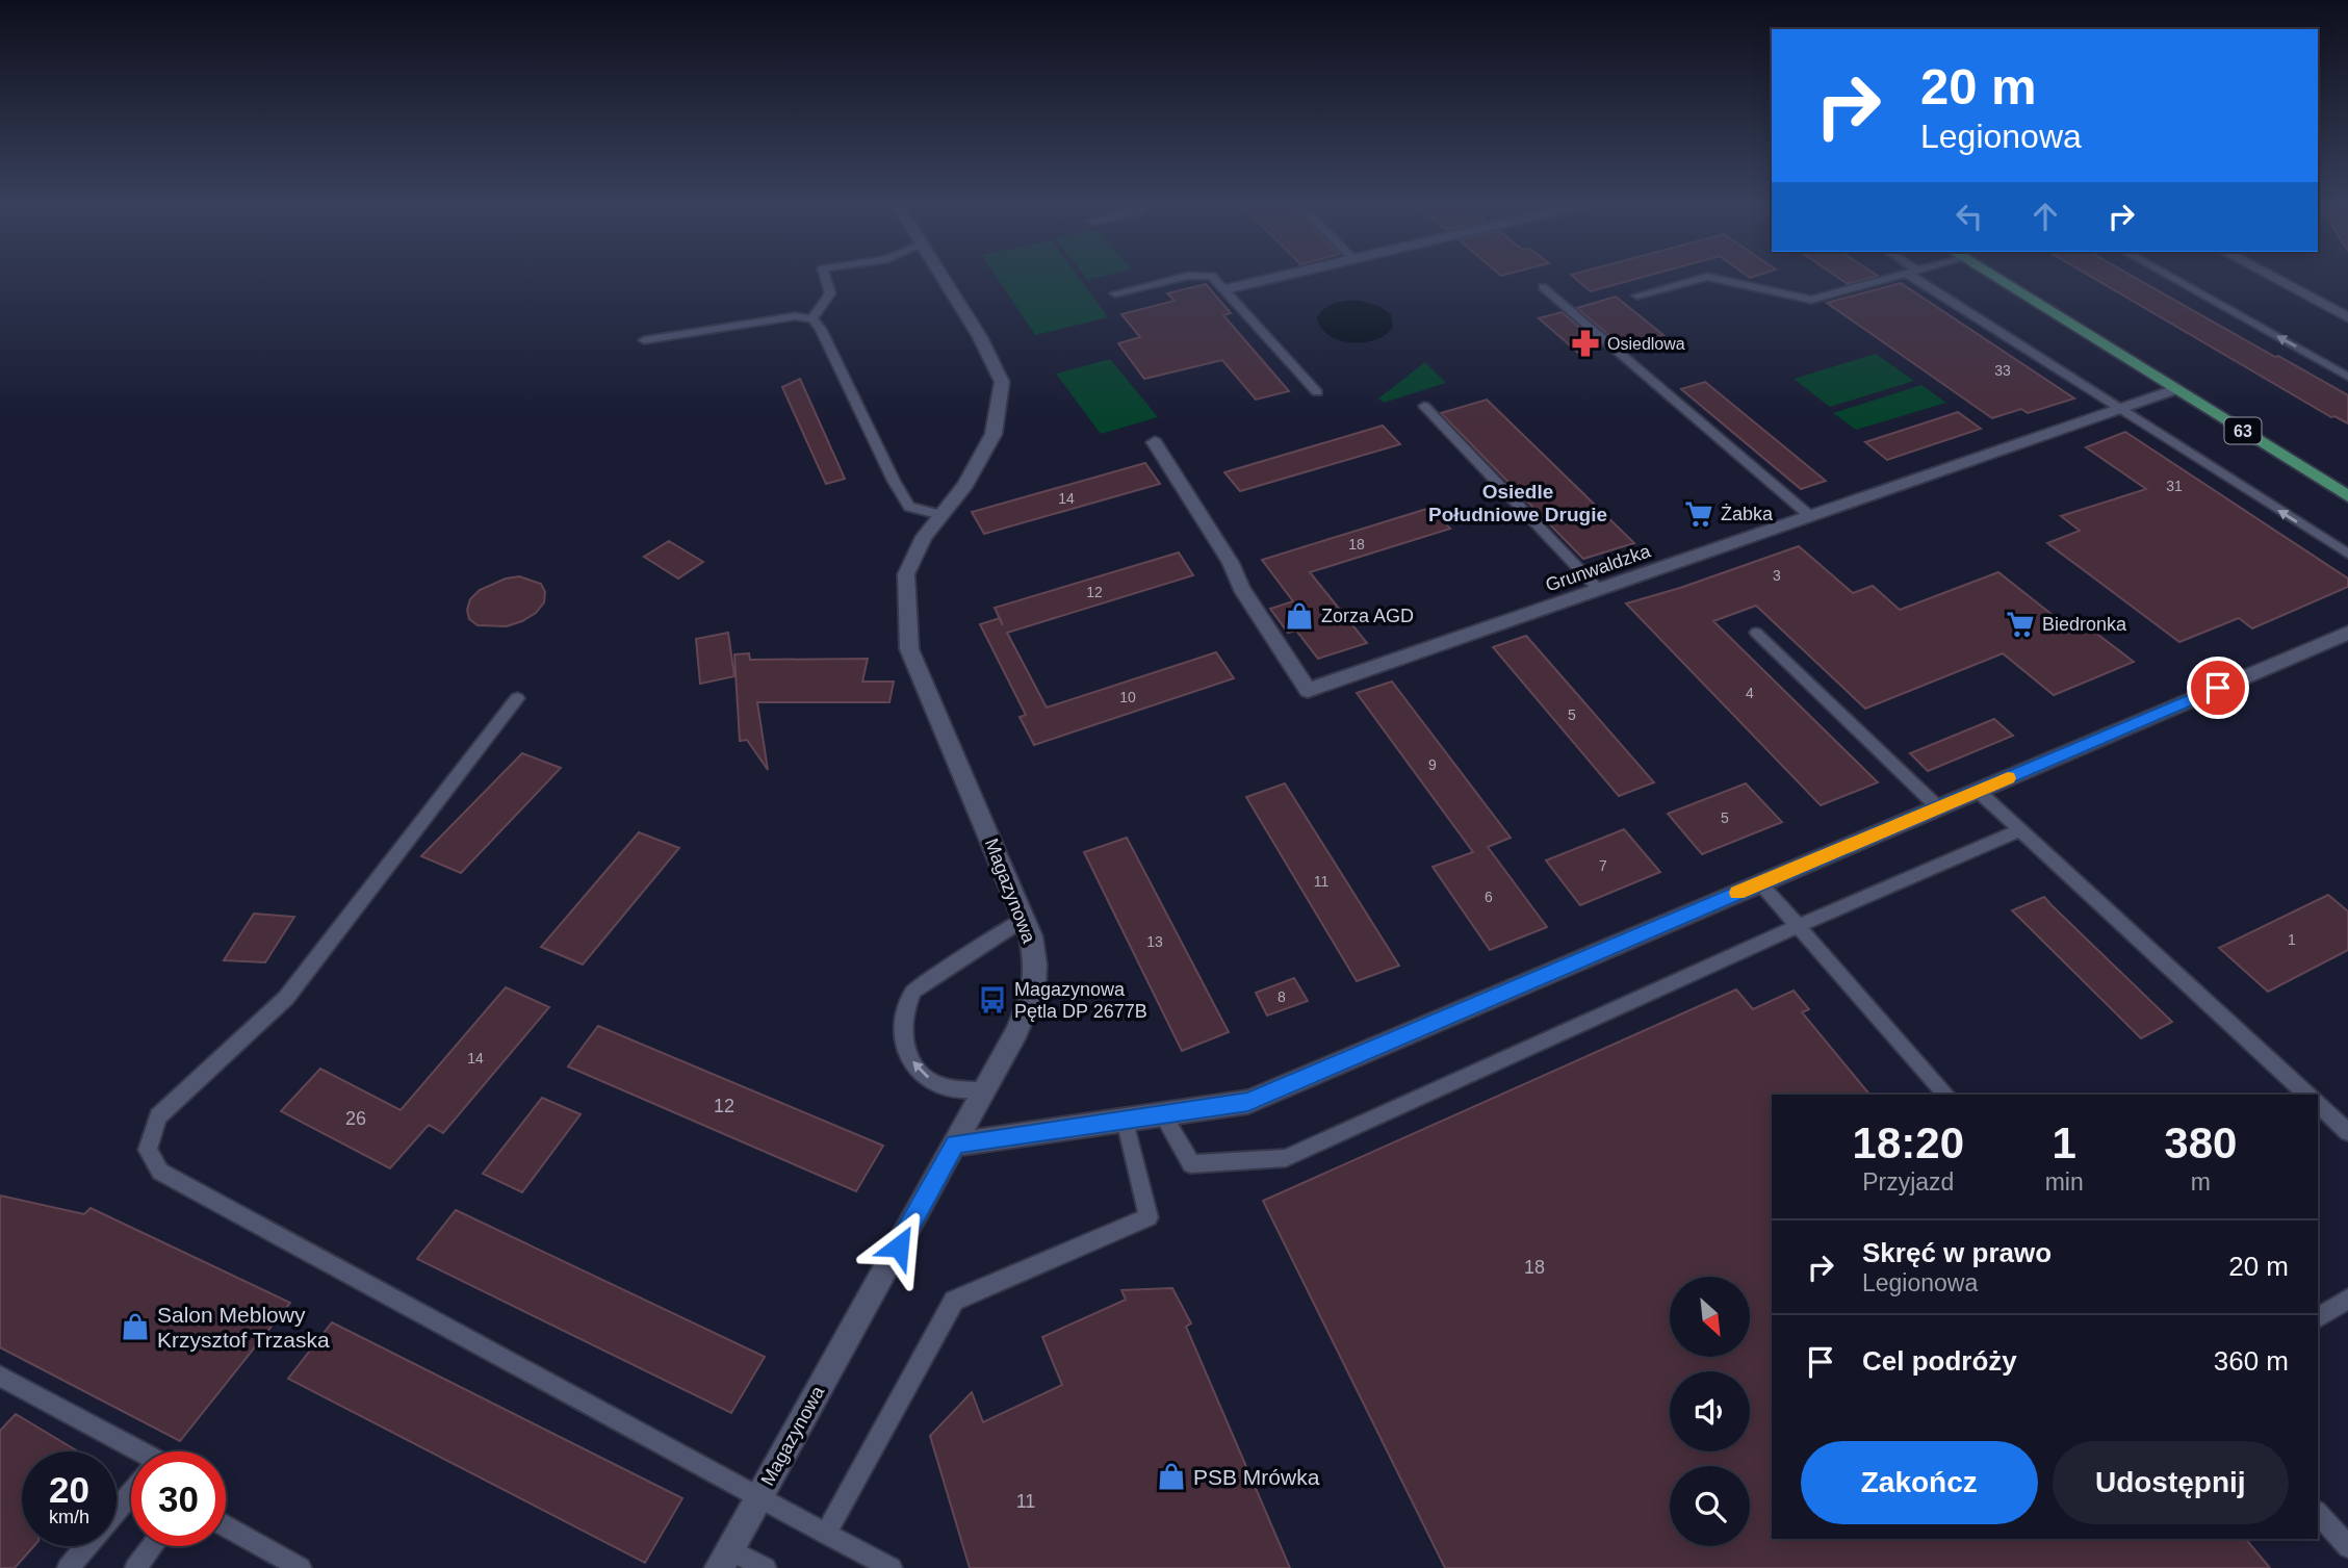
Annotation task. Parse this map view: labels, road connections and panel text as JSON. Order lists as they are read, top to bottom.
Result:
{
  "streets": {
    "main road": ["63"],
    "street": ["Grunwaldzka", "Magazynowa"]
  },
  "crossings": [
    ["63", "Grunwaldzka"]
  ],
  "districts": ["Osiedle Południowe Drugie"],
  "places": {
    "pharmacy": ["Osiedlowa"],
    "supermarket": ["Żabka", "Biedronka"],
    "shop": ["Zorza AGD", "Salon Meblowy Krzysztof Trzaska", "PSB Mrówka"],
    "bus stop": ["Magazynowa Pętla DP 2677B"]
  },
  "house_numbers": [
    "33",
    "31",
    "14",
    "18",
    "3",
    "12",
    "4",
    "10",
    "5",
    "9",
    "5",
    "7",
    "11",
    "6",
    "1",
    "13",
    "8",
    "14",
    "12",
    "26",
    "18",
    "11"
  ],
  "north": "bottom right",
  "page": {
    "turn": ["20 m", "Legionowa"],
    "eta": [
      "18:20",
      "Przyjazd",
      "1",
      "min",
      "380",
      "m"
    ],
    "list": [
      {
        "name": "Skręć w prawo",
        "note": "Legionowa",
        "value": "20 m"
      },
      {
        "name": "Cel podróży",
        "value": "360 m"
      }
    ],
    "buttons": ["Zakończ", "Udostępnij"],
    "speed": "20 km/h",
    "limit": "30"
  }
}
